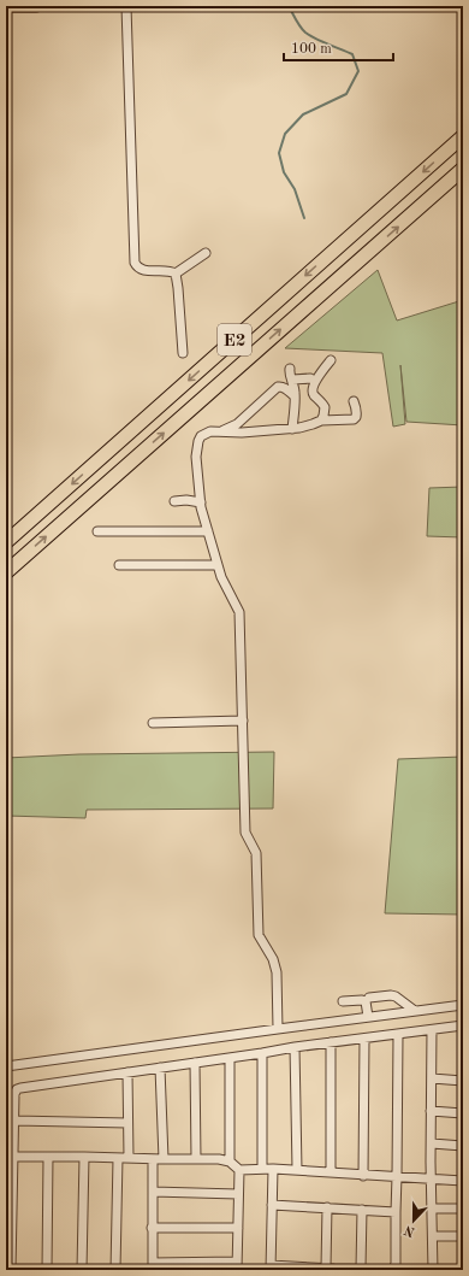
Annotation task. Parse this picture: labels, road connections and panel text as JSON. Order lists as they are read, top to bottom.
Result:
{
  "streets": {
    "highway": ["E2"]
  },
  "scale_bar": "100 m",
  "north": "bottom"
}
